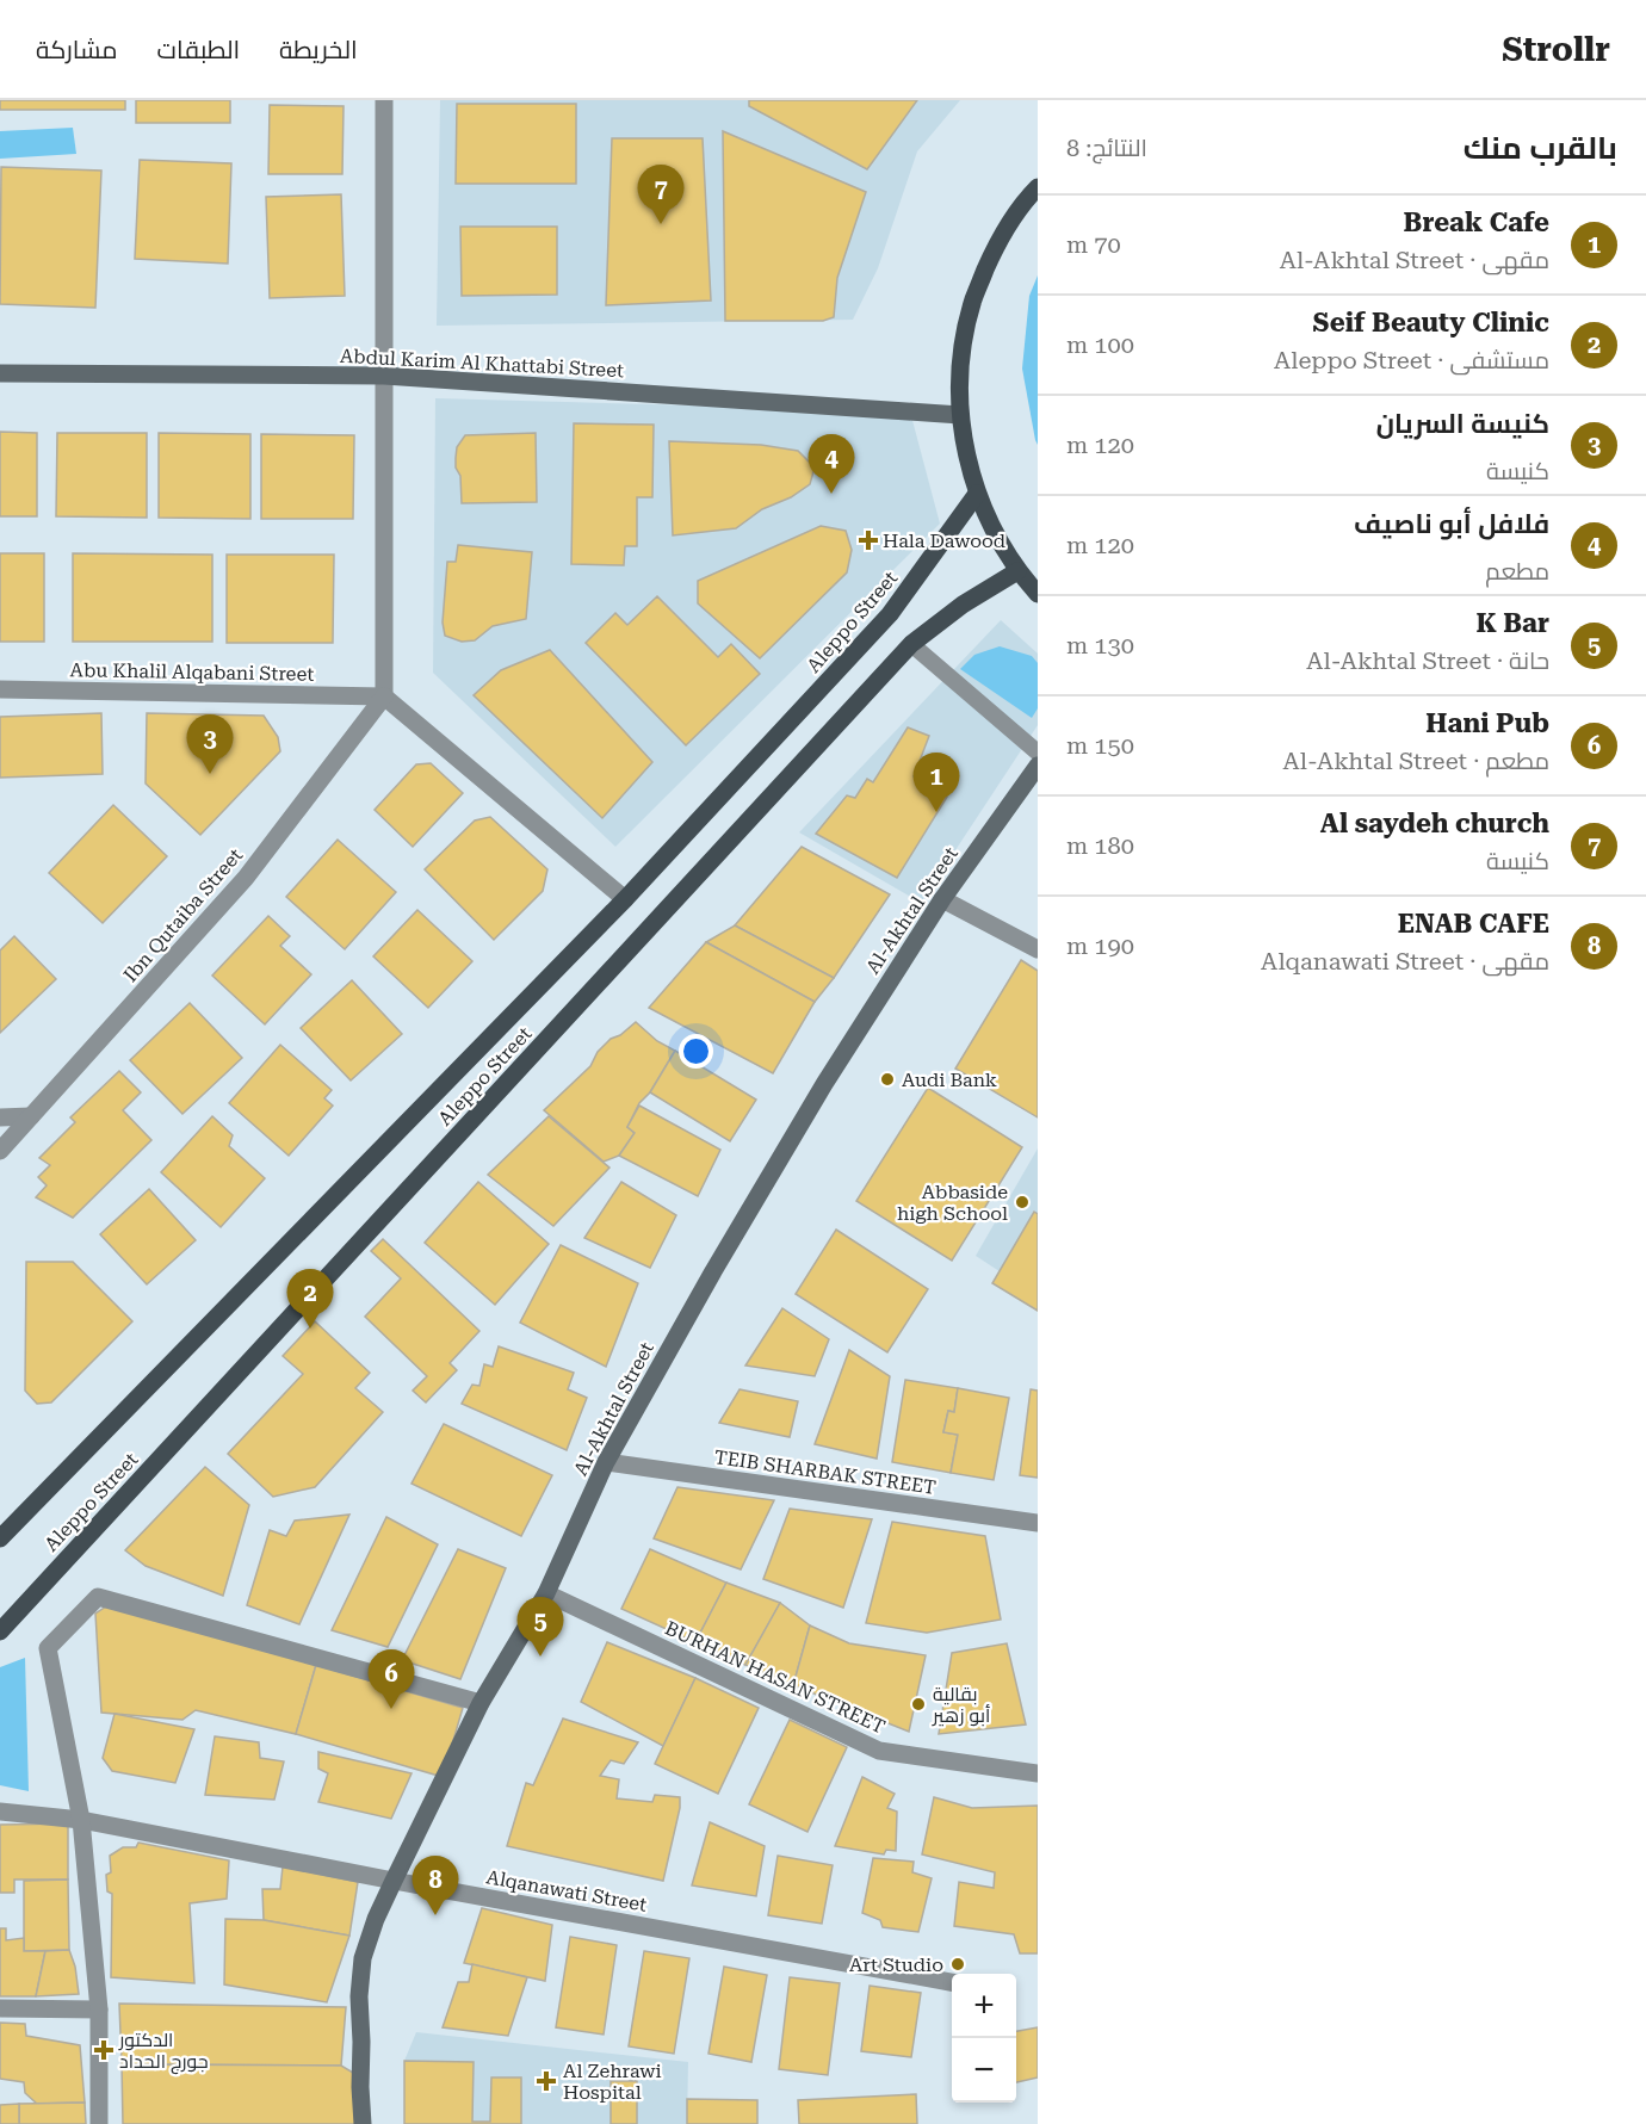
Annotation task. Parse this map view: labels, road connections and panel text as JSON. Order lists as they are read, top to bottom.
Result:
{
  "streets": {
    "main road": ["Abdul Karim Al Khattabi Street", "Aleppo Street", "Al-Akhtal Street"],
    "street": [
      "Abu Khalil Alqabani Street",
      "Ibn Qutaiba Street",
      "TEIB SHARBAK STREET",
      "BURHAN HASAN STREET",
      "Alqanawati Street"
    ]
  },
  "crossings": [
    ["Abu Khalil Alqabani Street", "Ibn Qutaiba Street"],
    ["Al-Akhtal Street", "TEIB SHARBAK STREET"],
    ["Al-Akhtal Street", "BURHAN HASAN STREET"],
    ["Al-Akhtal Street", "Alqanawati Street"]
  ],
  "places": {
    "health": ["Hala Dawood", "الدكتور جورج الحداد", "Al Zehrawi Hospital"],
    "other": [
      "Audi Bank",
      "Abbaside high School",
      "بقالية أبو زهير",
      "Art Studio"
    ]
  },
  "page": {
    "header": "Strollr",
    "nav": ["الخريطة", "الطبقات", "مشاركة"],
    "heading": ["بالقرب منك", "النتائج: 8"],
    "pins": [
      "7",
      "4",
      "3",
      "1",
      "2",
      "5",
      "6",
      "8"
    ],
    "list": [
      {
        "mark": "1",
        "name": "Break Cafe",
        "note": "مقهى · Al-Akhtal Street",
        "value": "70 m"
      },
      {
        "mark": "2",
        "name": "Seif Beauty Clinic",
        "note": "مستشفى · Aleppo Street",
        "value": "100 m"
      },
      {
        "mark": "3",
        "name": "كنيسة السريان",
        "note": "كنيسة",
        "value": "120 m"
      },
      {
        "mark": "4",
        "name": "فلافل أبو ناصيف",
        "note": "مطعم",
        "value": "120 m"
      },
      {
        "mark": "5",
        "name": "K Bar",
        "note": "حانة · Al-Akhtal Street",
        "value": "130 m"
      },
      {
        "mark": "6",
        "name": "Hani Pub",
        "note": "مطعم · Al-Akhtal Street",
        "value": "150 m"
      },
      {
        "mark": "7",
        "name": "Al saydeh church",
        "note": "كنيسة",
        "value": "180 m"
      },
      {
        "mark": "8",
        "name": "ENAB CAFE",
        "note": "مقهى · Alqanawati Street",
        "value": "190 m"
      }
    ],
    "map_buttons": ["+", "−"]
  }
}
